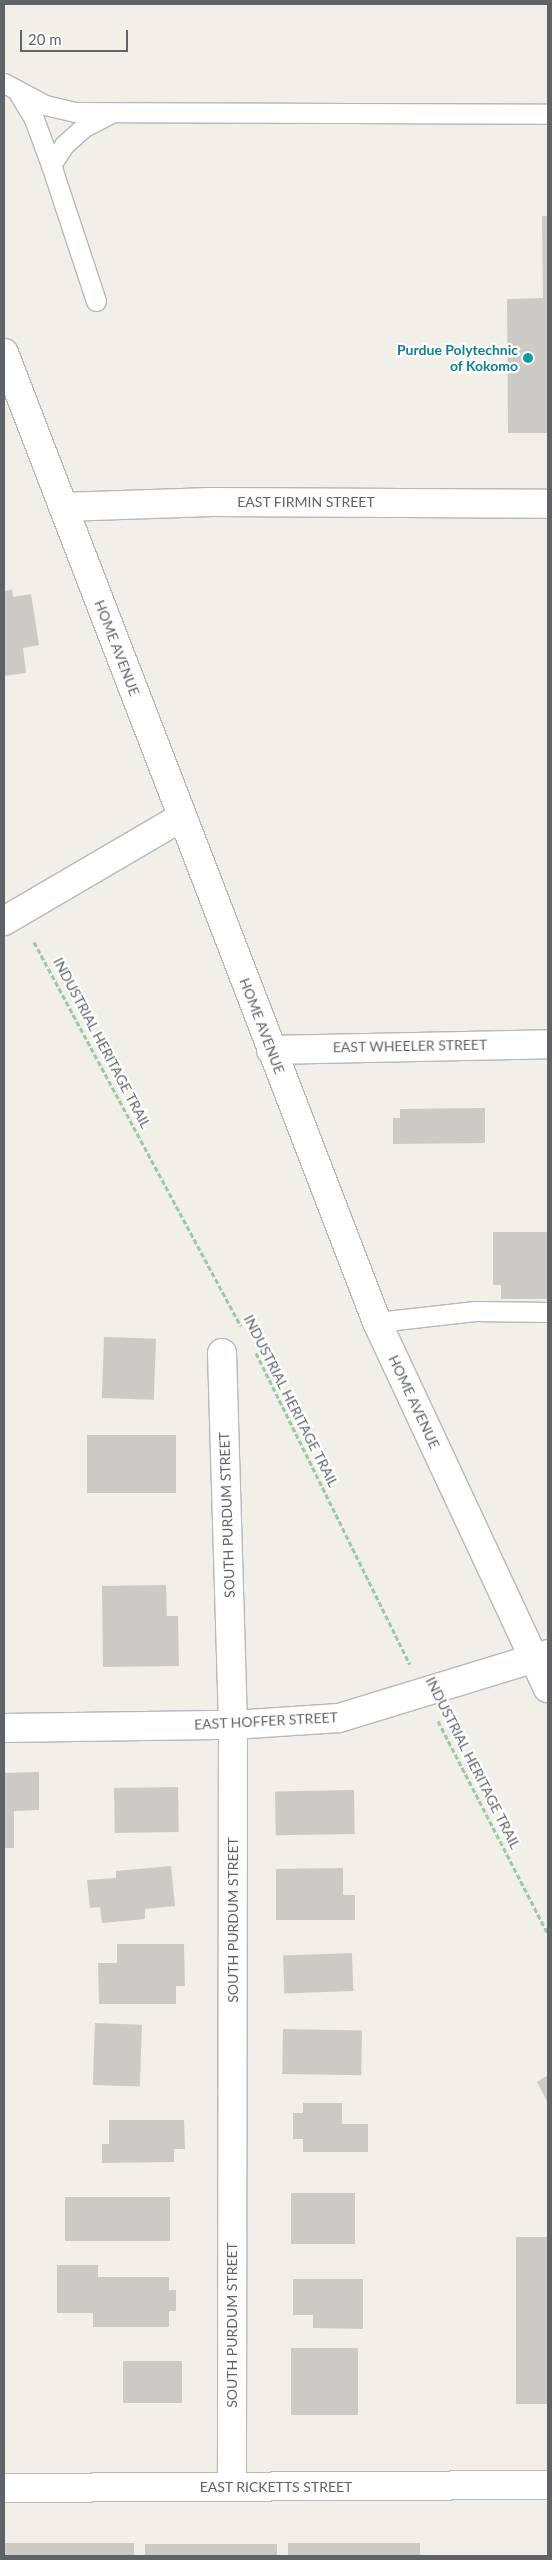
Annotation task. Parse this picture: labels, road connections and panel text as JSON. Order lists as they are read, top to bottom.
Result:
{
  "streets": {
    "street": [
      "EAST FIRMIN STREET",
      "HOME AVENUE",
      "EAST WHEELER STREET",
      "SOUTH PURDUM STREET",
      "EAST HOFFER STREET",
      "EAST RICKETTS STREET"
    ],
    "path": ["INDUSTRIAL HERITAGE TRAIL"]
  },
  "crossings": [
    ["EAST FIRMIN STREET", "HOME AVENUE"],
    ["HOME AVENUE", "EAST WHEELER STREET"],
    ["HOME AVENUE", "EAST HOFFER STREET"],
    ["INDUSTRIAL HERITAGE TRAIL", "EAST HOFFER STREET"],
    ["SOUTH PURDUM STREET", "EAST HOFFER STREET"],
    ["SOUTH PURDUM STREET", "EAST RICKETTS STREET"]
  ],
  "places": ["Purdue Polytechnic of Kokomo"],
  "scale_bar": "20 m"
}
